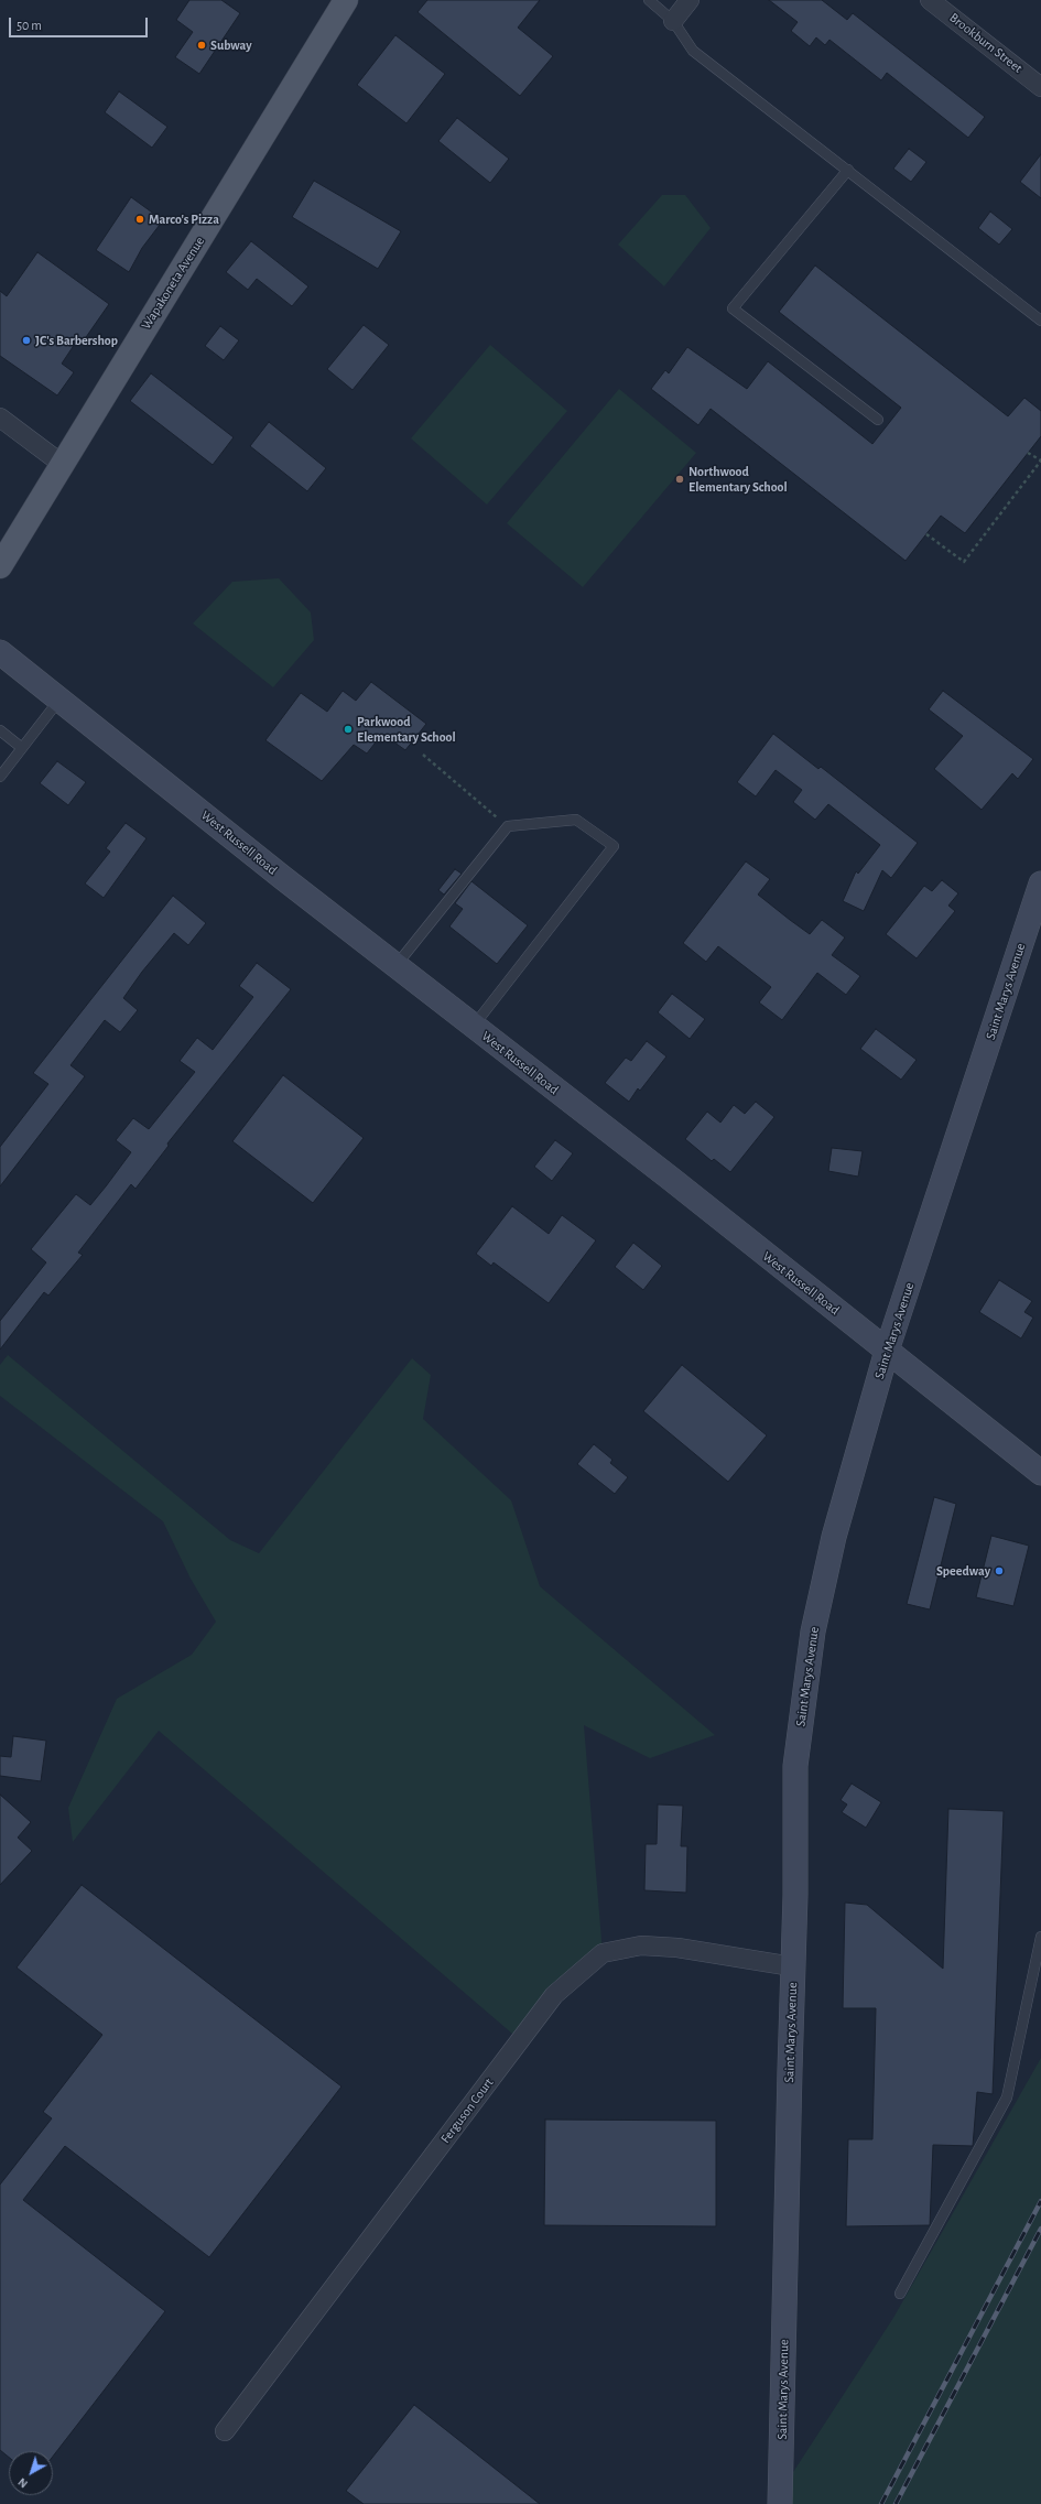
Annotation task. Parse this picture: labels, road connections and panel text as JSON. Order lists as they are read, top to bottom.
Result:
{
  "streets": {
    "main road": ["Wapakoneta Avenue", "West Russell Road", "Saint Marys Avenue"],
    "street": ["Brookburn Street", "Ferguson Court"]
  },
  "crossings": [
    ["West Russell Road", "Saint Marys Avenue"],
    ["Saint Marys Avenue", "Ferguson Court"]
  ],
  "places": [
    "Subway",
    "Marco's Pizza",
    "JC's Barbershop",
    "Northwood Elementary School",
    "Parkwood Elementary School",
    "Speedway"
  ],
  "scale_bar": "50 m",
  "north": "bottom left"
}
